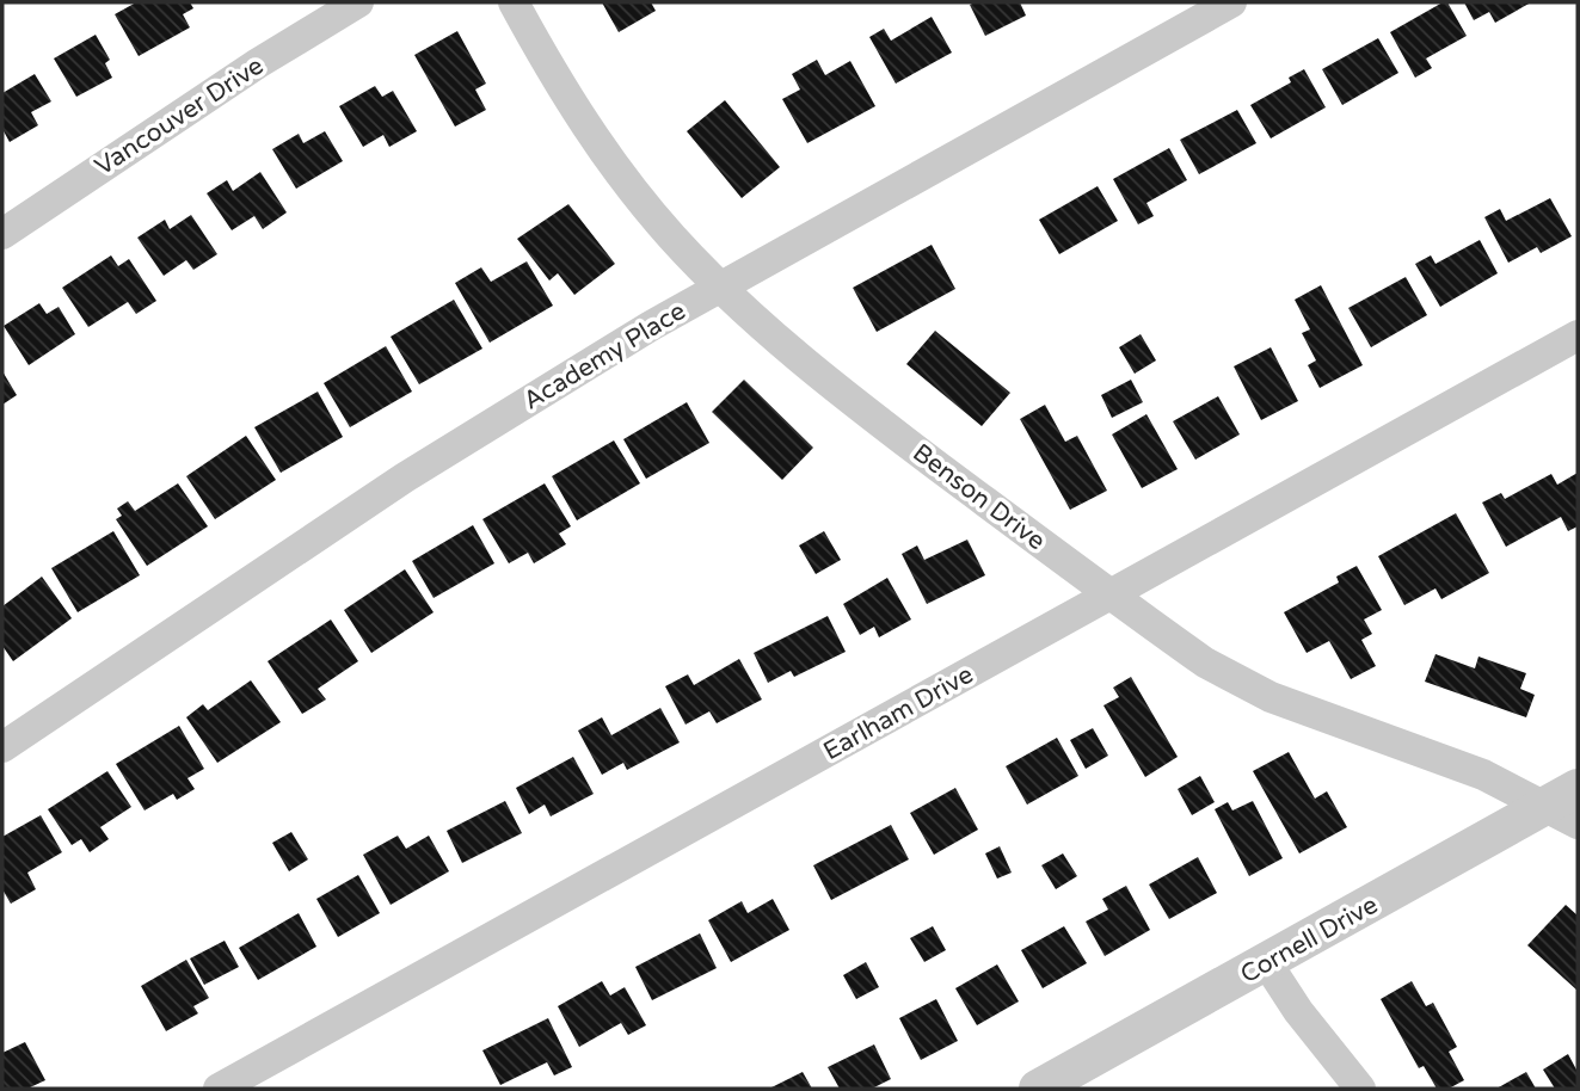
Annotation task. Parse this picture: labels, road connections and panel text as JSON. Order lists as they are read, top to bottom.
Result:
{
  "streets": {
    "street": [
      "Vancouver Drive",
      "Academy Place",
      "Benson Drive",
      "Earlham Drive",
      "Cornell Drive"
    ]
  },
  "crossings": [
    ["Academy Place", "Benson Drive"],
    ["Benson Drive", "Earlham Drive"],
    ["Benson Drive", "Cornell Drive"]
  ]
}
